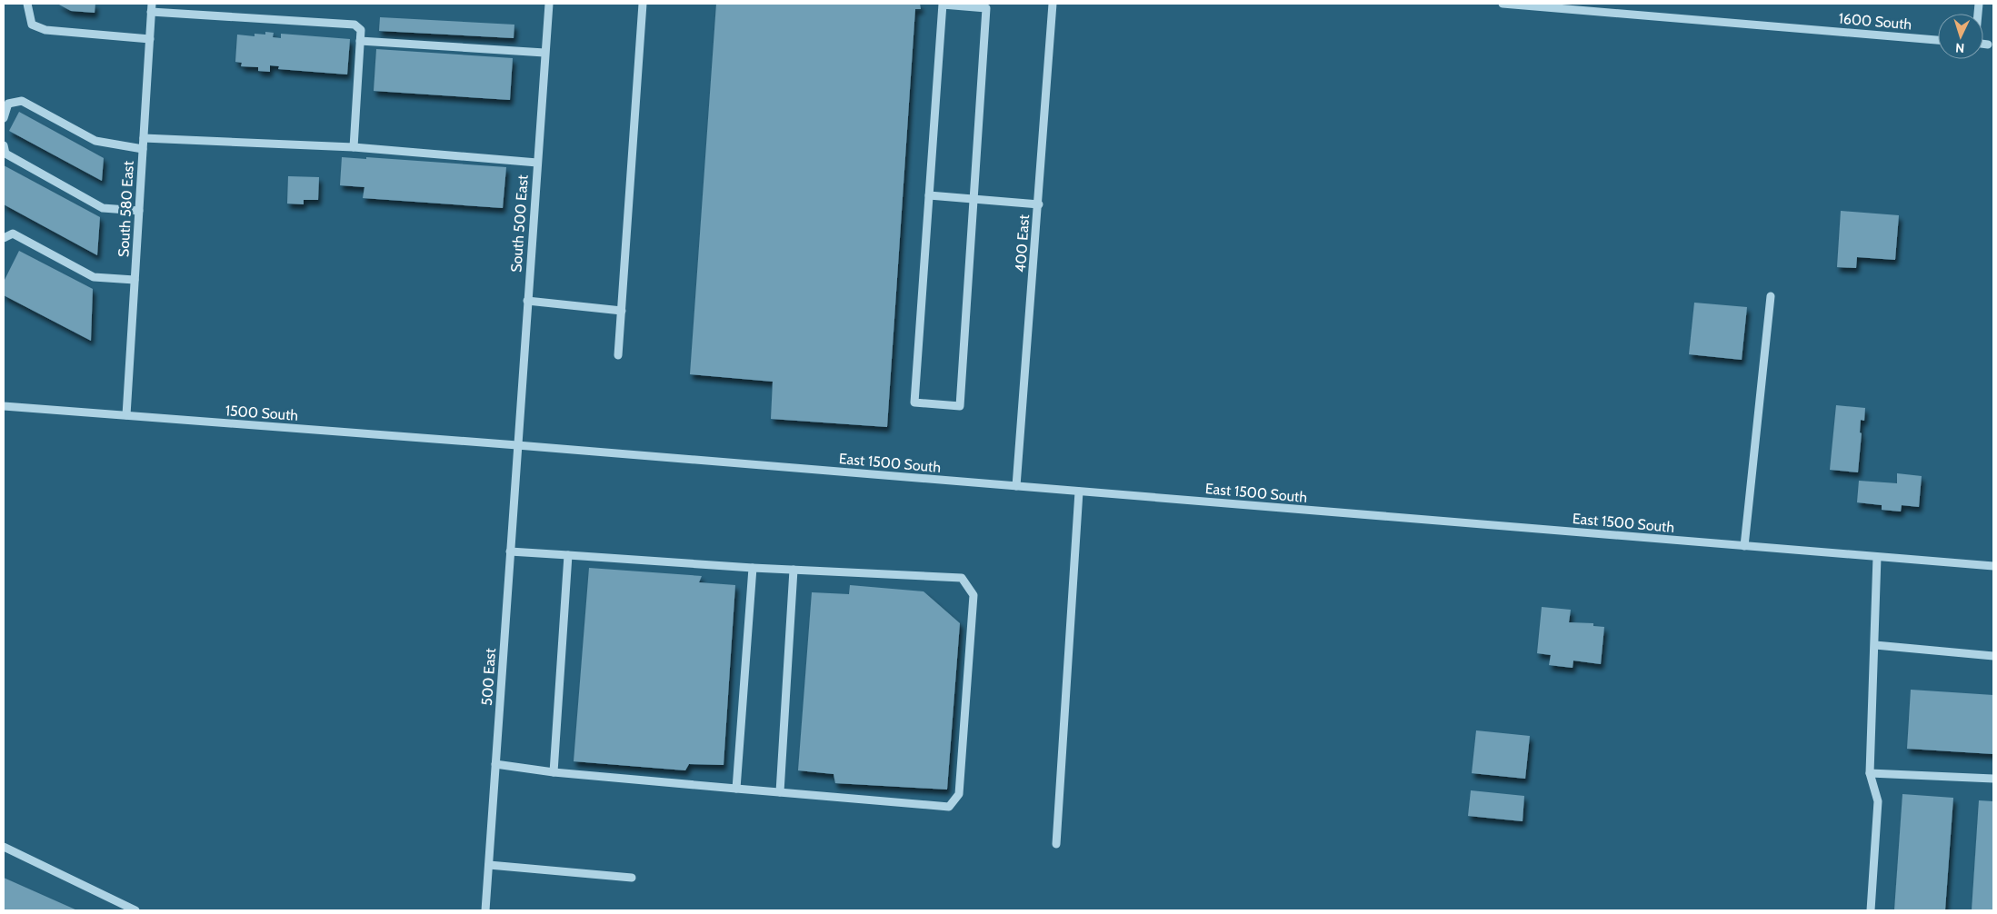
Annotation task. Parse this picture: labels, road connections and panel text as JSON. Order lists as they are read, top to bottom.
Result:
{
  "streets": {
    "street": [
      "1600 South",
      "South 580 East",
      "South 500 East",
      "400 East",
      "1500 South",
      "East 1500 South",
      "500 East"
    ]
  },
  "crossings": [
    ["South 580 East", "1500 South"],
    ["South 500 East", "1500 South"],
    ["South 500 East", "East 1500 South"],
    ["South 500 East", "500 East"],
    ["400 East", "East 1500 South"],
    ["1500 South", "East 1500 South"],
    ["1500 South", "500 East"],
    ["East 1500 South", "500 East"]
  ],
  "north": "bottom"
}
